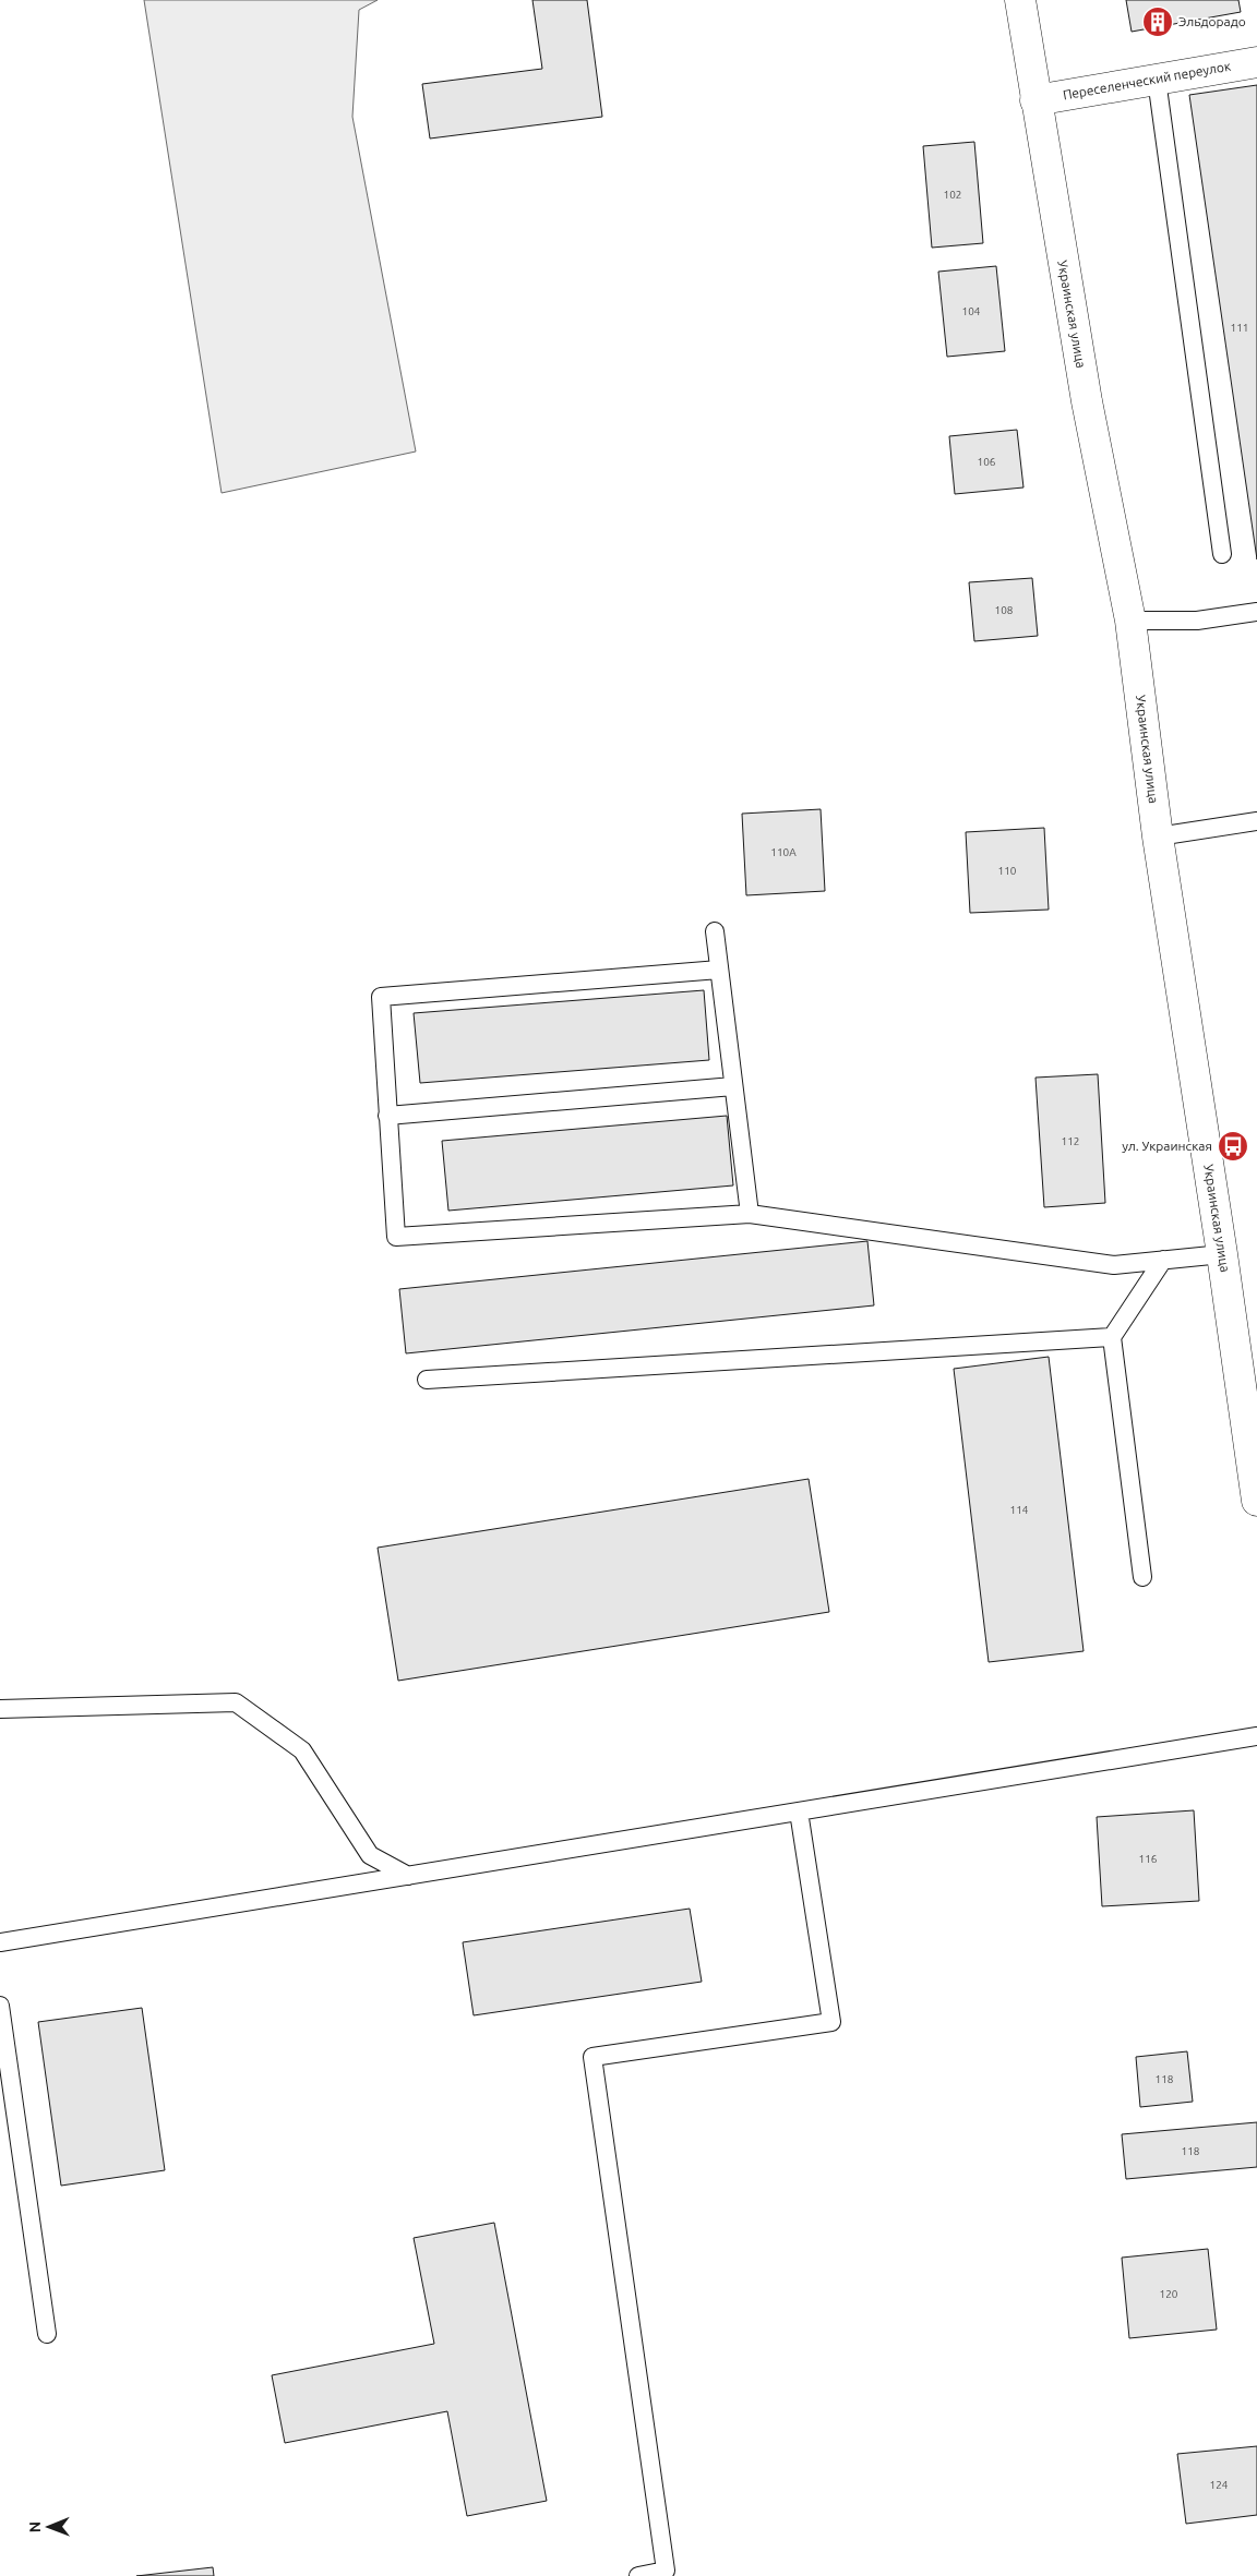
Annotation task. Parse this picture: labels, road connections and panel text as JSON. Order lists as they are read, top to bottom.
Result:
{
  "streets": {
    "street": ["Переселенческий переулок", "Украинская улица"]
  },
  "crossings": [
    ["Переселенческий переулок", "Украинская улица"]
  ],
  "places": {
    "building": ["Эльдорадо"],
    "bus stop": ["ул. Украинская"]
  },
  "house_numbers": [
    "102",
    "104",
    "111",
    "106",
    "108",
    "110А",
    "110",
    "112",
    "114",
    "116",
    "118",
    "118",
    "120",
    "124"
  ],
  "north": "left"
}
